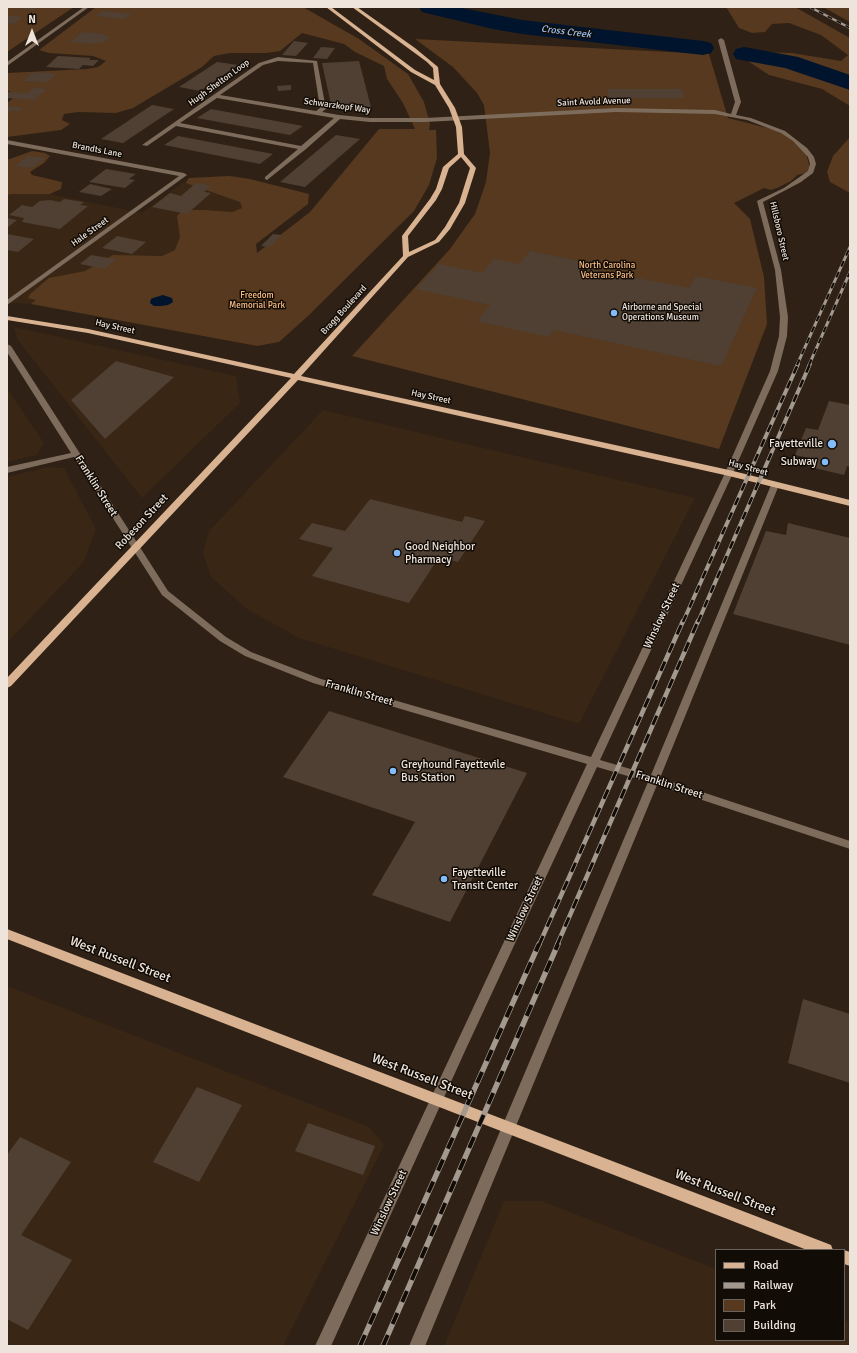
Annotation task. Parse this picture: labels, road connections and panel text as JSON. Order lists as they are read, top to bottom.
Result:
{
  "streets": {
    "main road": [
      "Bragg Boulevard",
      "Hay Street",
      "Robeson Street",
      "West Russell Street"
    ],
    "street": [
      "Hugh Shelton Loop",
      "Saint Avold Avenue",
      "Schwarzkopf Way",
      "Brandts Lane",
      "Hillsboro Street",
      "Hale Street",
      "Franklin Street",
      "Winslow Street"
    ]
  },
  "crossings": [
    ["Hugh Shelton Loop", "Schwarzkopf Way"],
    ["Saint Avold Avenue", "Schwarzkopf Way"],
    ["Saint Avold Avenue", "Hillsboro Street"],
    ["Brandts Lane", "Hale Street"],
    ["Hillsboro Street", "Hay Street"],
    ["Hillsboro Street", "Winslow Street"],
    ["Bragg Boulevard", "Hay Street"],
    ["Bragg Boulevard", "Robeson Street"],
    ["Hay Street", "Robeson Street"],
    ["Hay Street", "Winslow Street"],
    ["Franklin Street", "Robeson Street"],
    ["Franklin Street", "Winslow Street"],
    ["Winslow Street", "West Russell Street"]
  ],
  "water": ["Cross Creek"],
  "parks": ["North Carolina Veterans Park", "Freedom Memorial Park"],
  "places": [
    "Airborne and Special Operations Museum",
    "Fayetteville",
    "Subway",
    "Good Neighbor Pharmacy",
    "Greyhound Fayettevile Bus Station",
    "Fayetteville Transit Center"
  ],
  "legend": [
    "Road",
    "Railway",
    "Park",
    "Building"
  ],
  "north": "top"
}
